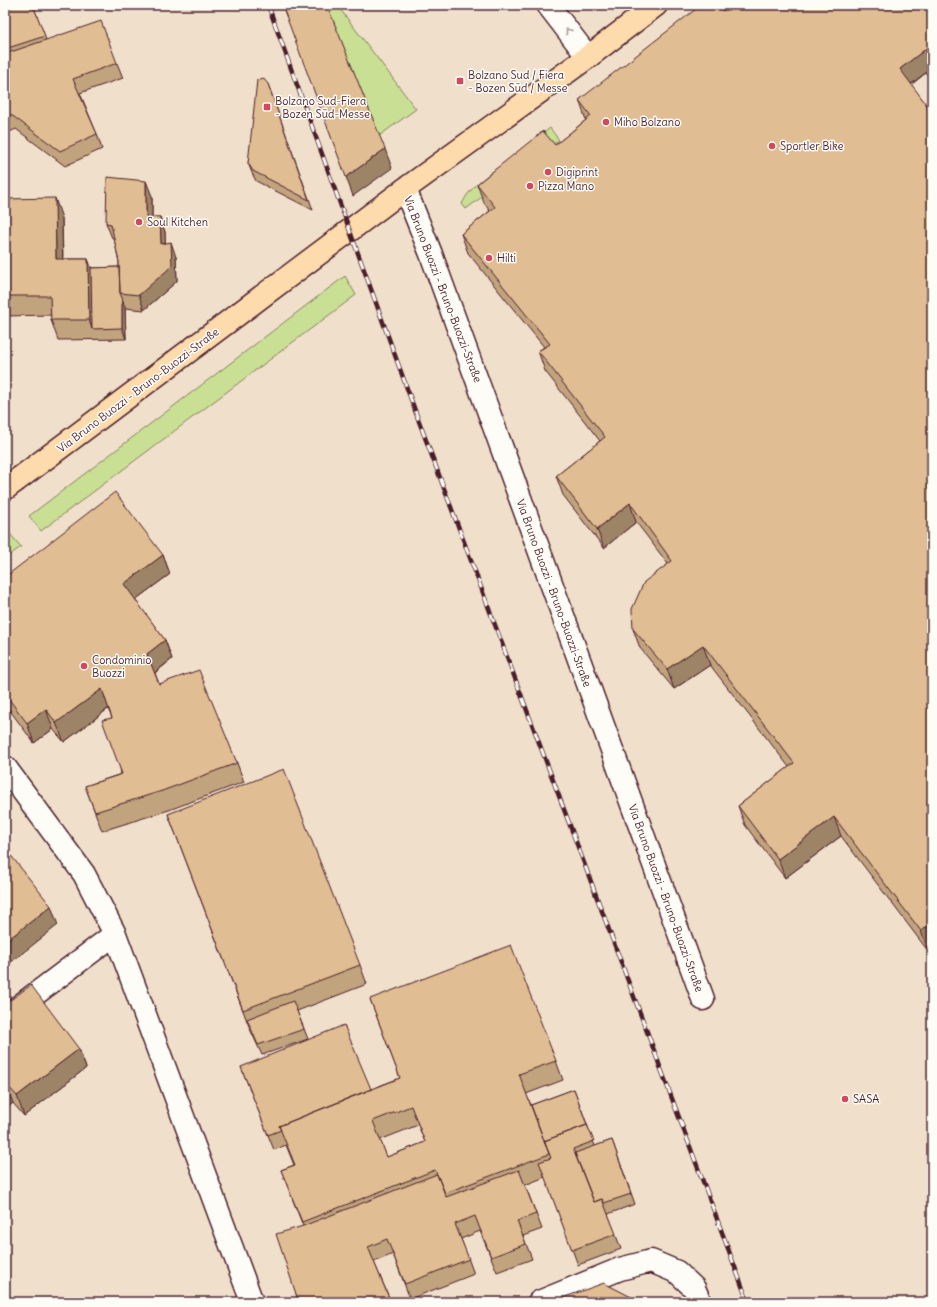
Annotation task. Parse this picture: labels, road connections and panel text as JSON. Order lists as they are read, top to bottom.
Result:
{
  "streets": {
    "main road": ["Via Bruno Buozzi - Bruno-Buozzi-Straße"]
  },
  "places": {
    "transit": ["Bolzano Sud / Fiera - Bozen Süd / Messe", "Bolzano Sud-Fiera - Bozen Süd-Messe"],
    "other": [
      "Miho Bolzano",
      "Sportler Bike",
      "Digiprint",
      "Pizza Mano",
      "Soul Kitchen",
      "Hilti",
      "Condominio Buozzi",
      "SASA"
    ]
  }
}
